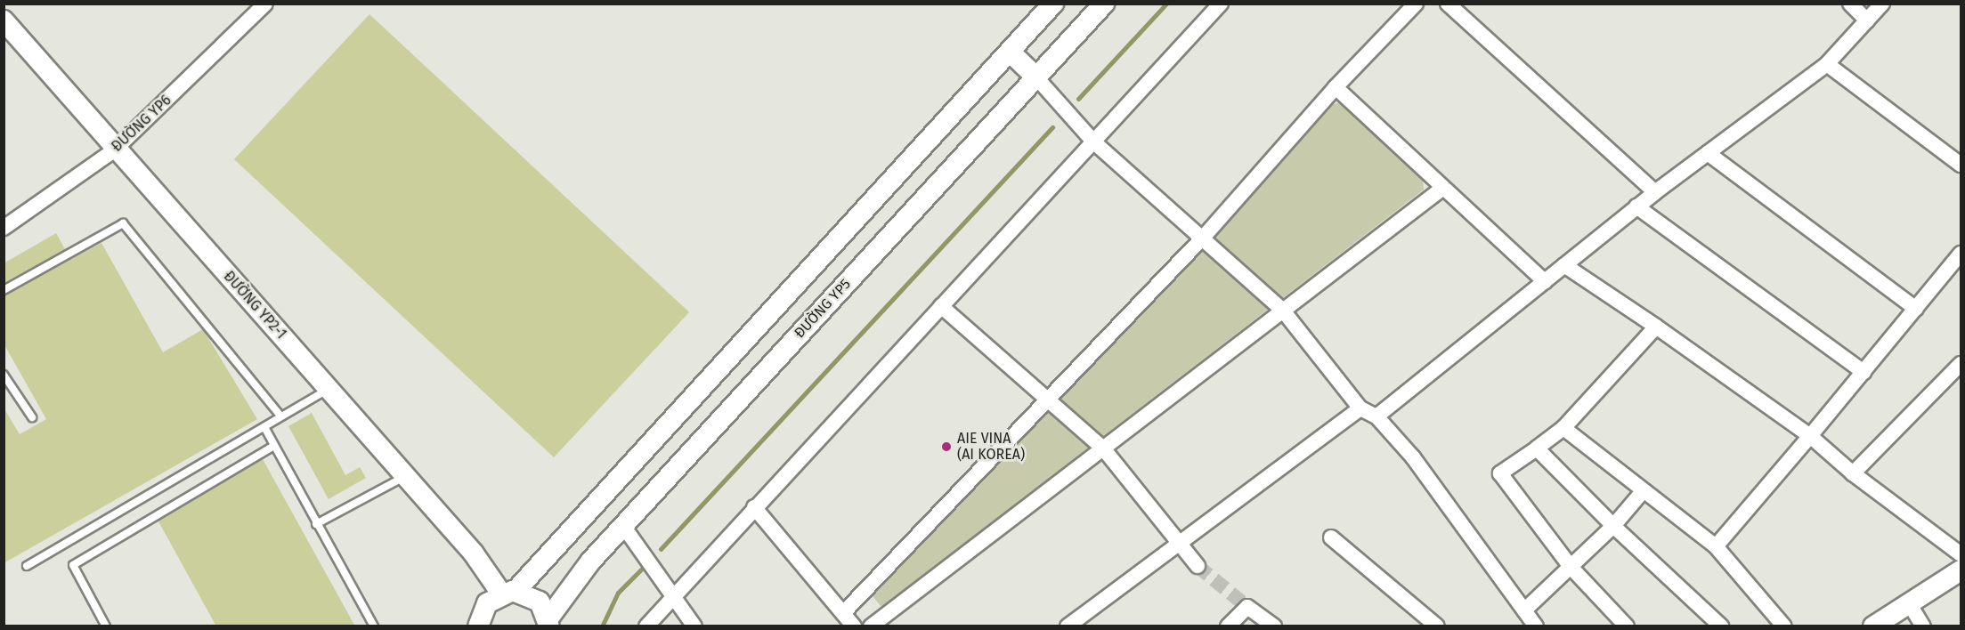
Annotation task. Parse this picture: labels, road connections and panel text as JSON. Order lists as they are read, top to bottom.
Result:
{
  "streets": {
    "main road": ["ĐƯỜNG YP2-1", "ĐƯỜNG YP5"],
    "street": ["ĐƯỜNG YP6"]
  },
  "crossings": [
    ["ĐƯỜNG YP6", "ĐƯỜNG YP2-1"]
  ],
  "places": ["AIE VINA (AI KOREA)"]
}
